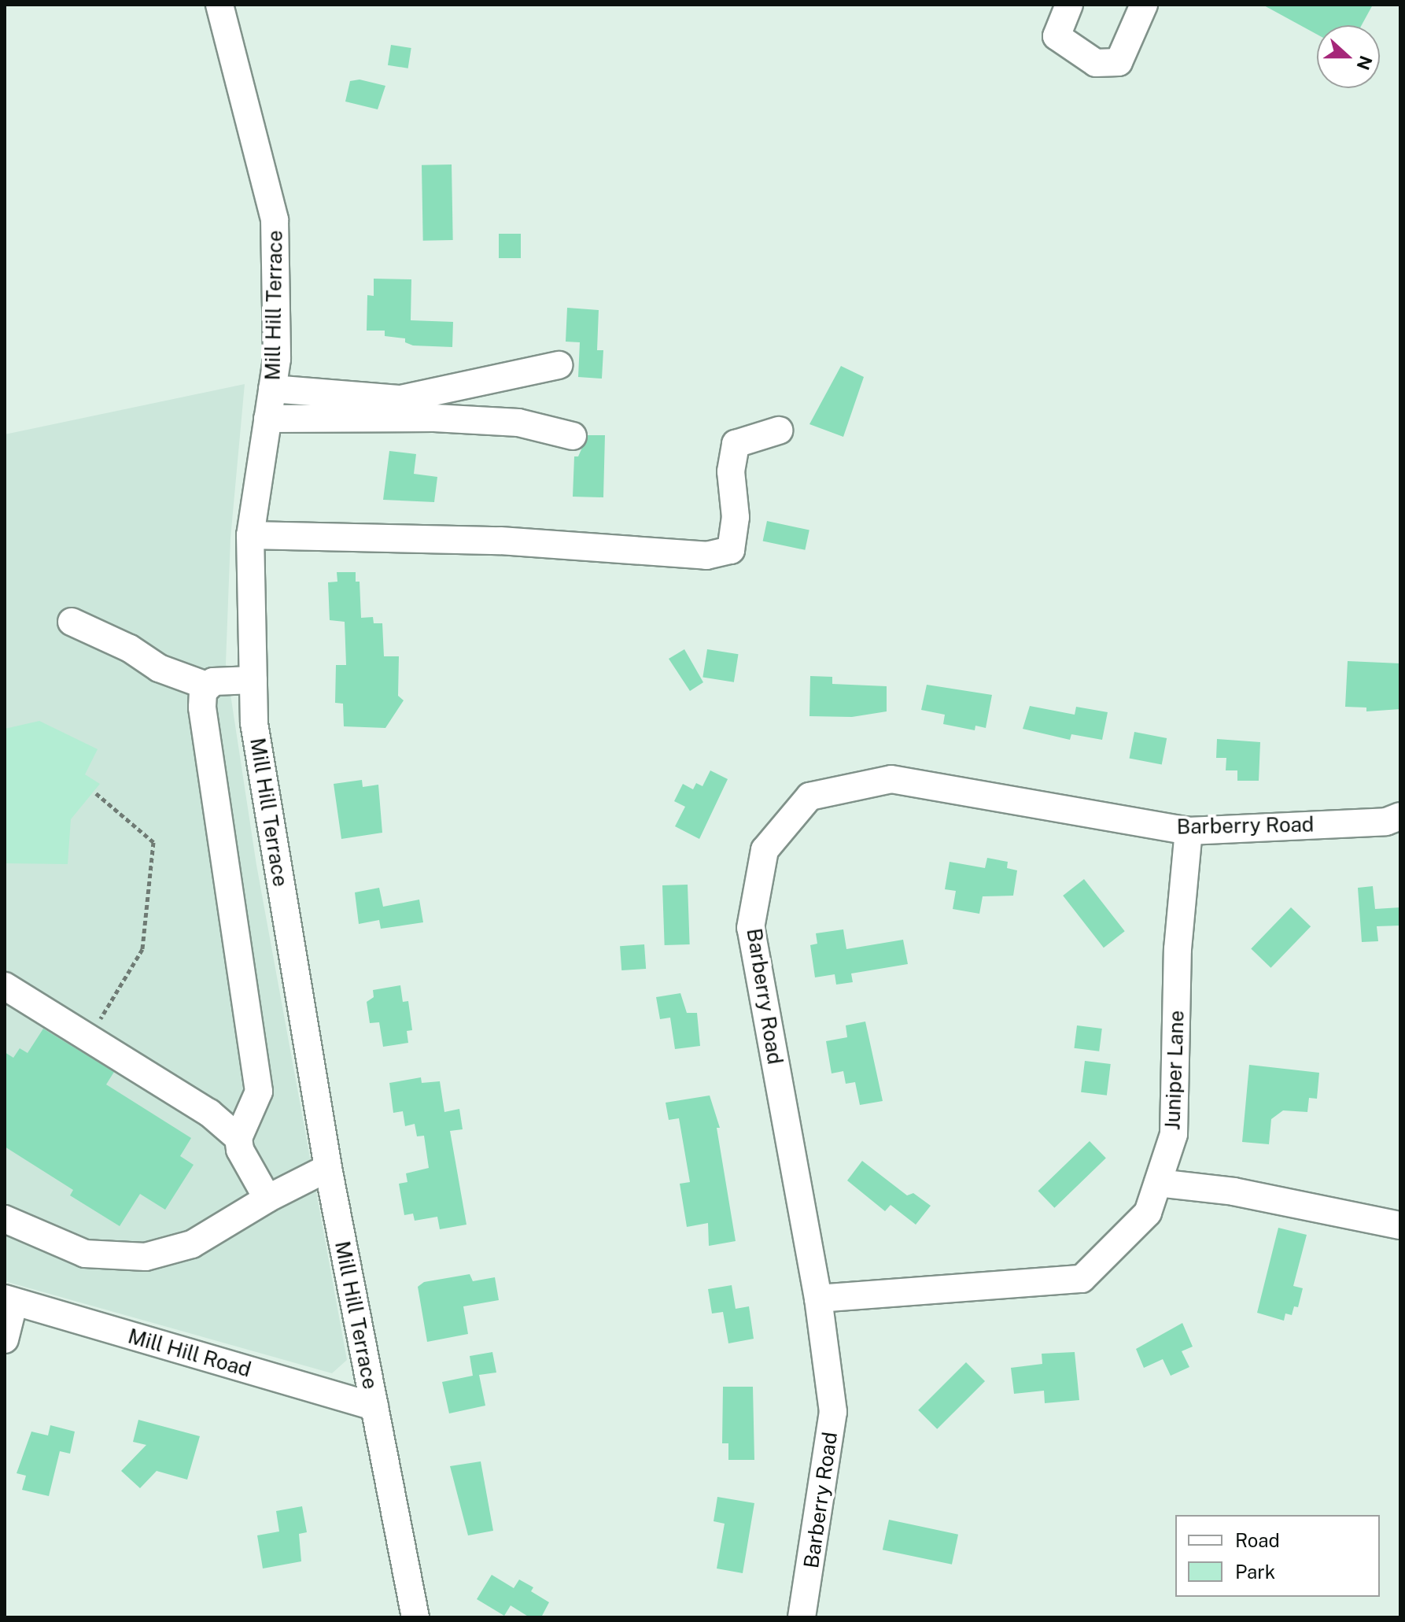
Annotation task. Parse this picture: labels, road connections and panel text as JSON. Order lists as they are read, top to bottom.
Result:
{
  "streets": {
    "street": [
      "Mill Hill Terrace",
      "Barberry Road",
      "Juniper Lane",
      "Mill Hill Road"
    ]
  },
  "crossings": [
    ["Mill Hill Terrace", "Mill Hill Road"],
    ["Barberry Road", "Juniper Lane"]
  ],
  "legend": ["Road", "Park"],
  "north": "right"
}
